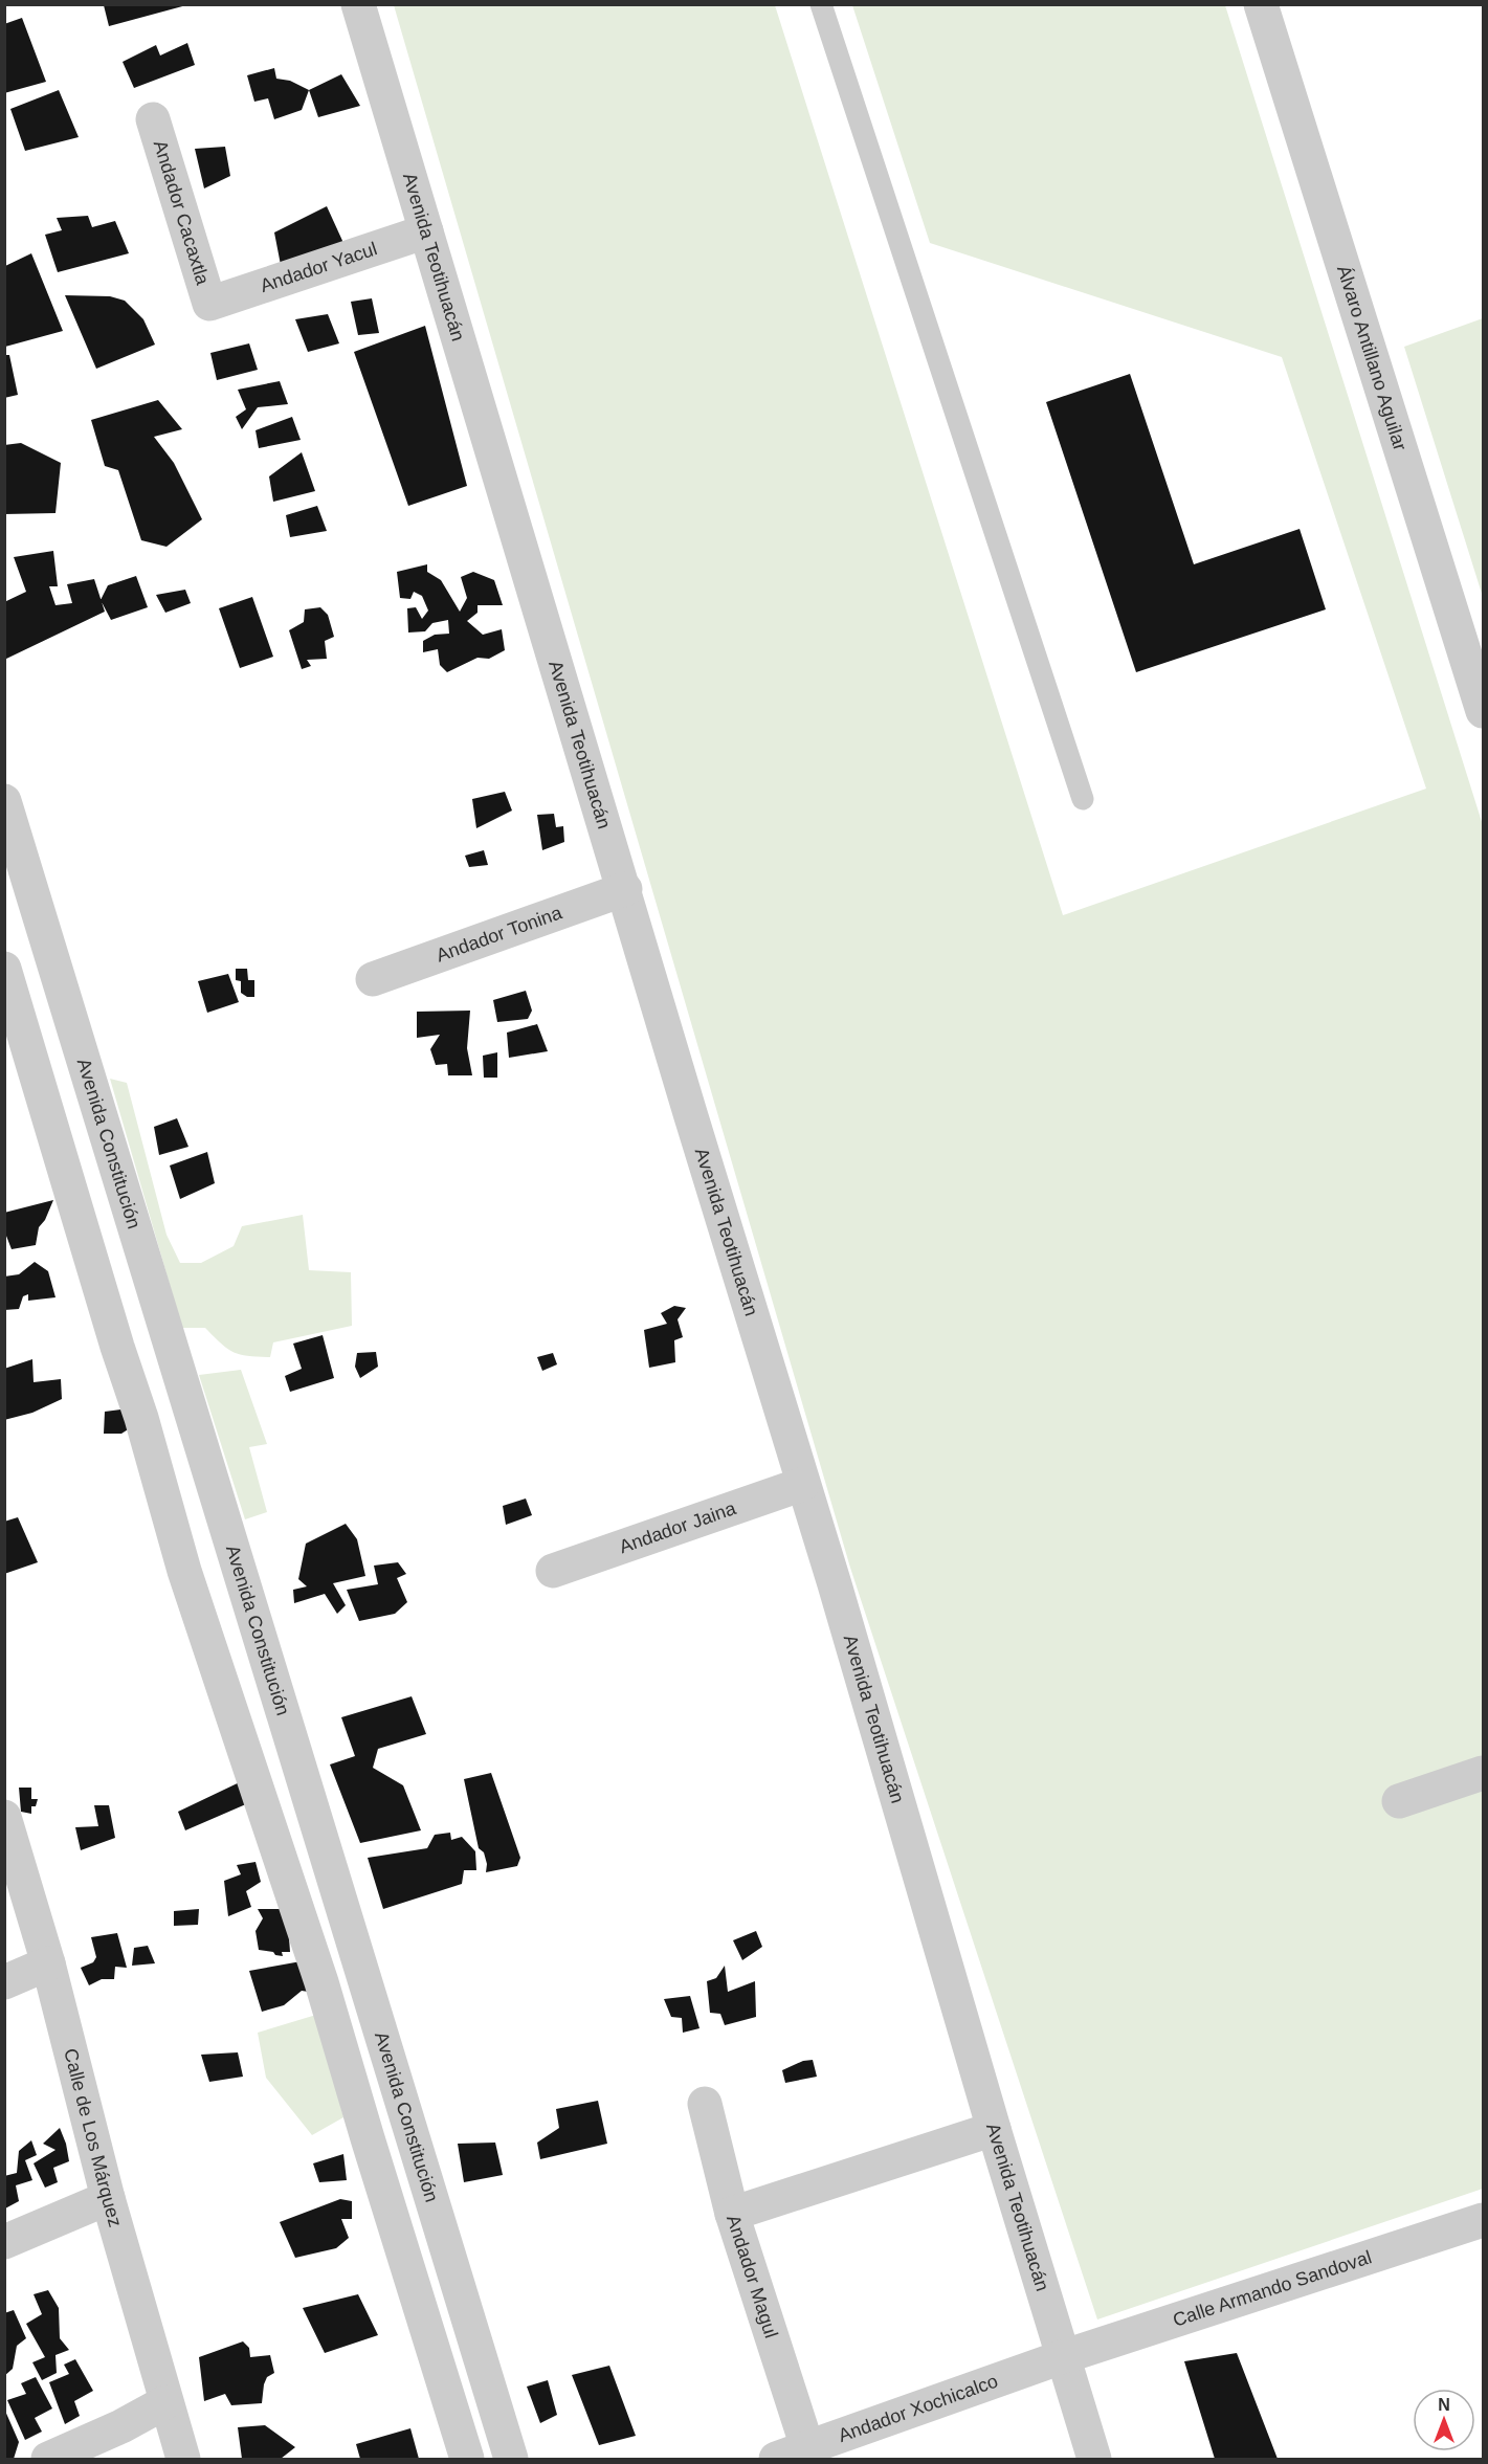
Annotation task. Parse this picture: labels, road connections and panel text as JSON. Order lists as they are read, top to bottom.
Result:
{
  "streets": {
    "street": [
      "Andador Cacaxtla",
      "Avenida Teotihuacán",
      "Andador Yacul",
      "Álvaro Antillano Aguilar",
      "Andador Tonina",
      "Avenida Constitución",
      "Andador Jaina",
      "Calle de Los Márquez",
      "Andador Magul",
      "Calle Armando Sandoval",
      "Andador Xochicalco"
    ]
  },
  "crossings": [
    ["Andador Cacaxtla", "Andador Yacul"],
    ["Avenida Teotihuacán", "Andador Yacul"],
    ["Avenida Teotihuacán", "Andador Tonina"],
    ["Avenida Teotihuacán", "Andador Jaina"],
    ["Avenida Teotihuacán", "Calle Armando Sandoval"],
    ["Avenida Teotihuacán", "Andador Xochicalco"],
    ["Andador Magul", "Andador Xochicalco"],
    ["Calle Armando Sandoval", "Andador Xochicalco"]
  ],
  "north": "top"
}
